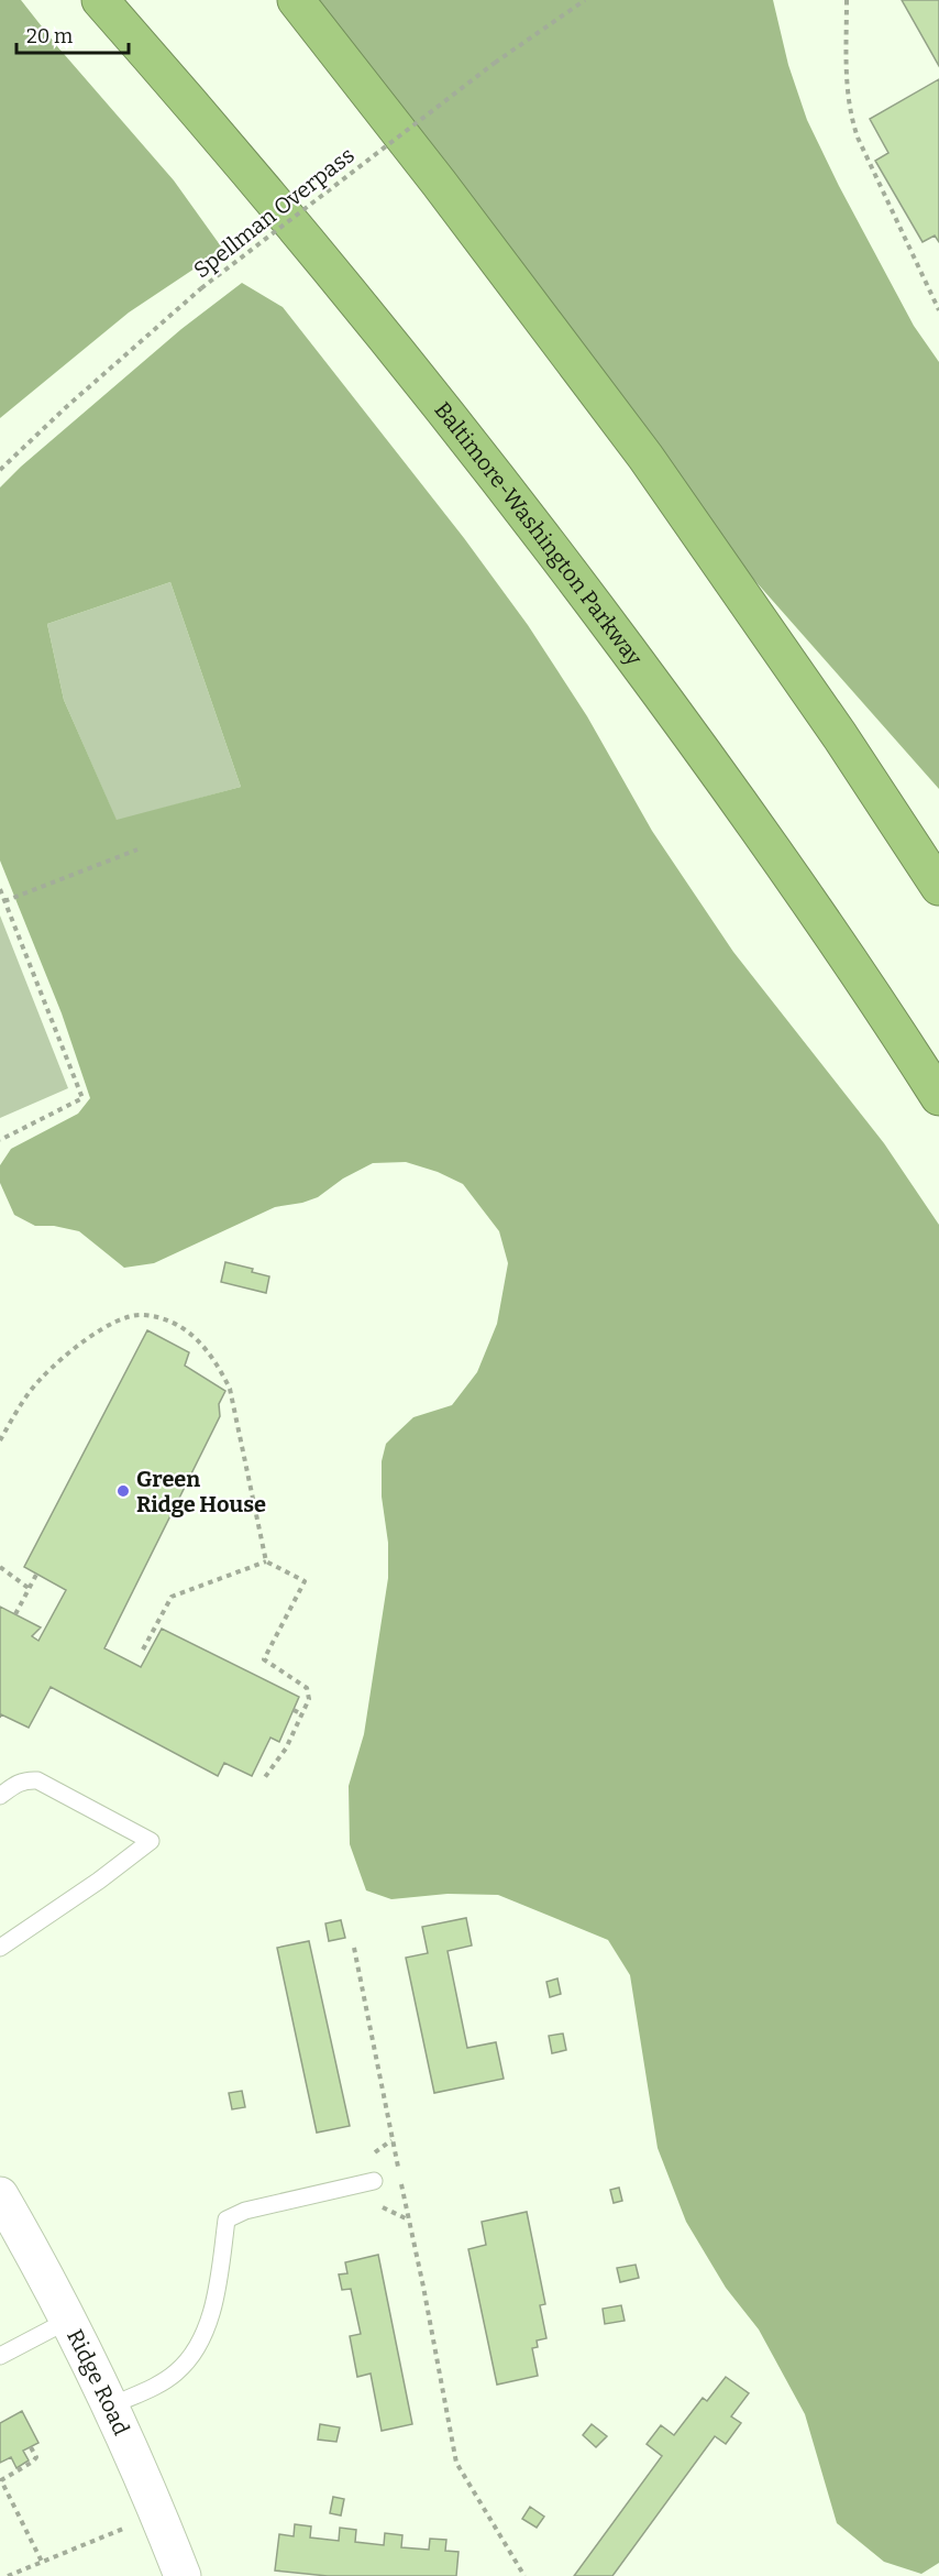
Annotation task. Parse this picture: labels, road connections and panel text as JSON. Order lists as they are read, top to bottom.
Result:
{
  "streets": {
    "highway": ["Baltimore-Washington Parkway"],
    "street": ["Ridge Road"],
    "path": ["Spellman Overpass"]
  },
  "places": ["Green Ridge House"],
  "scale_bar": "20 m"
}
